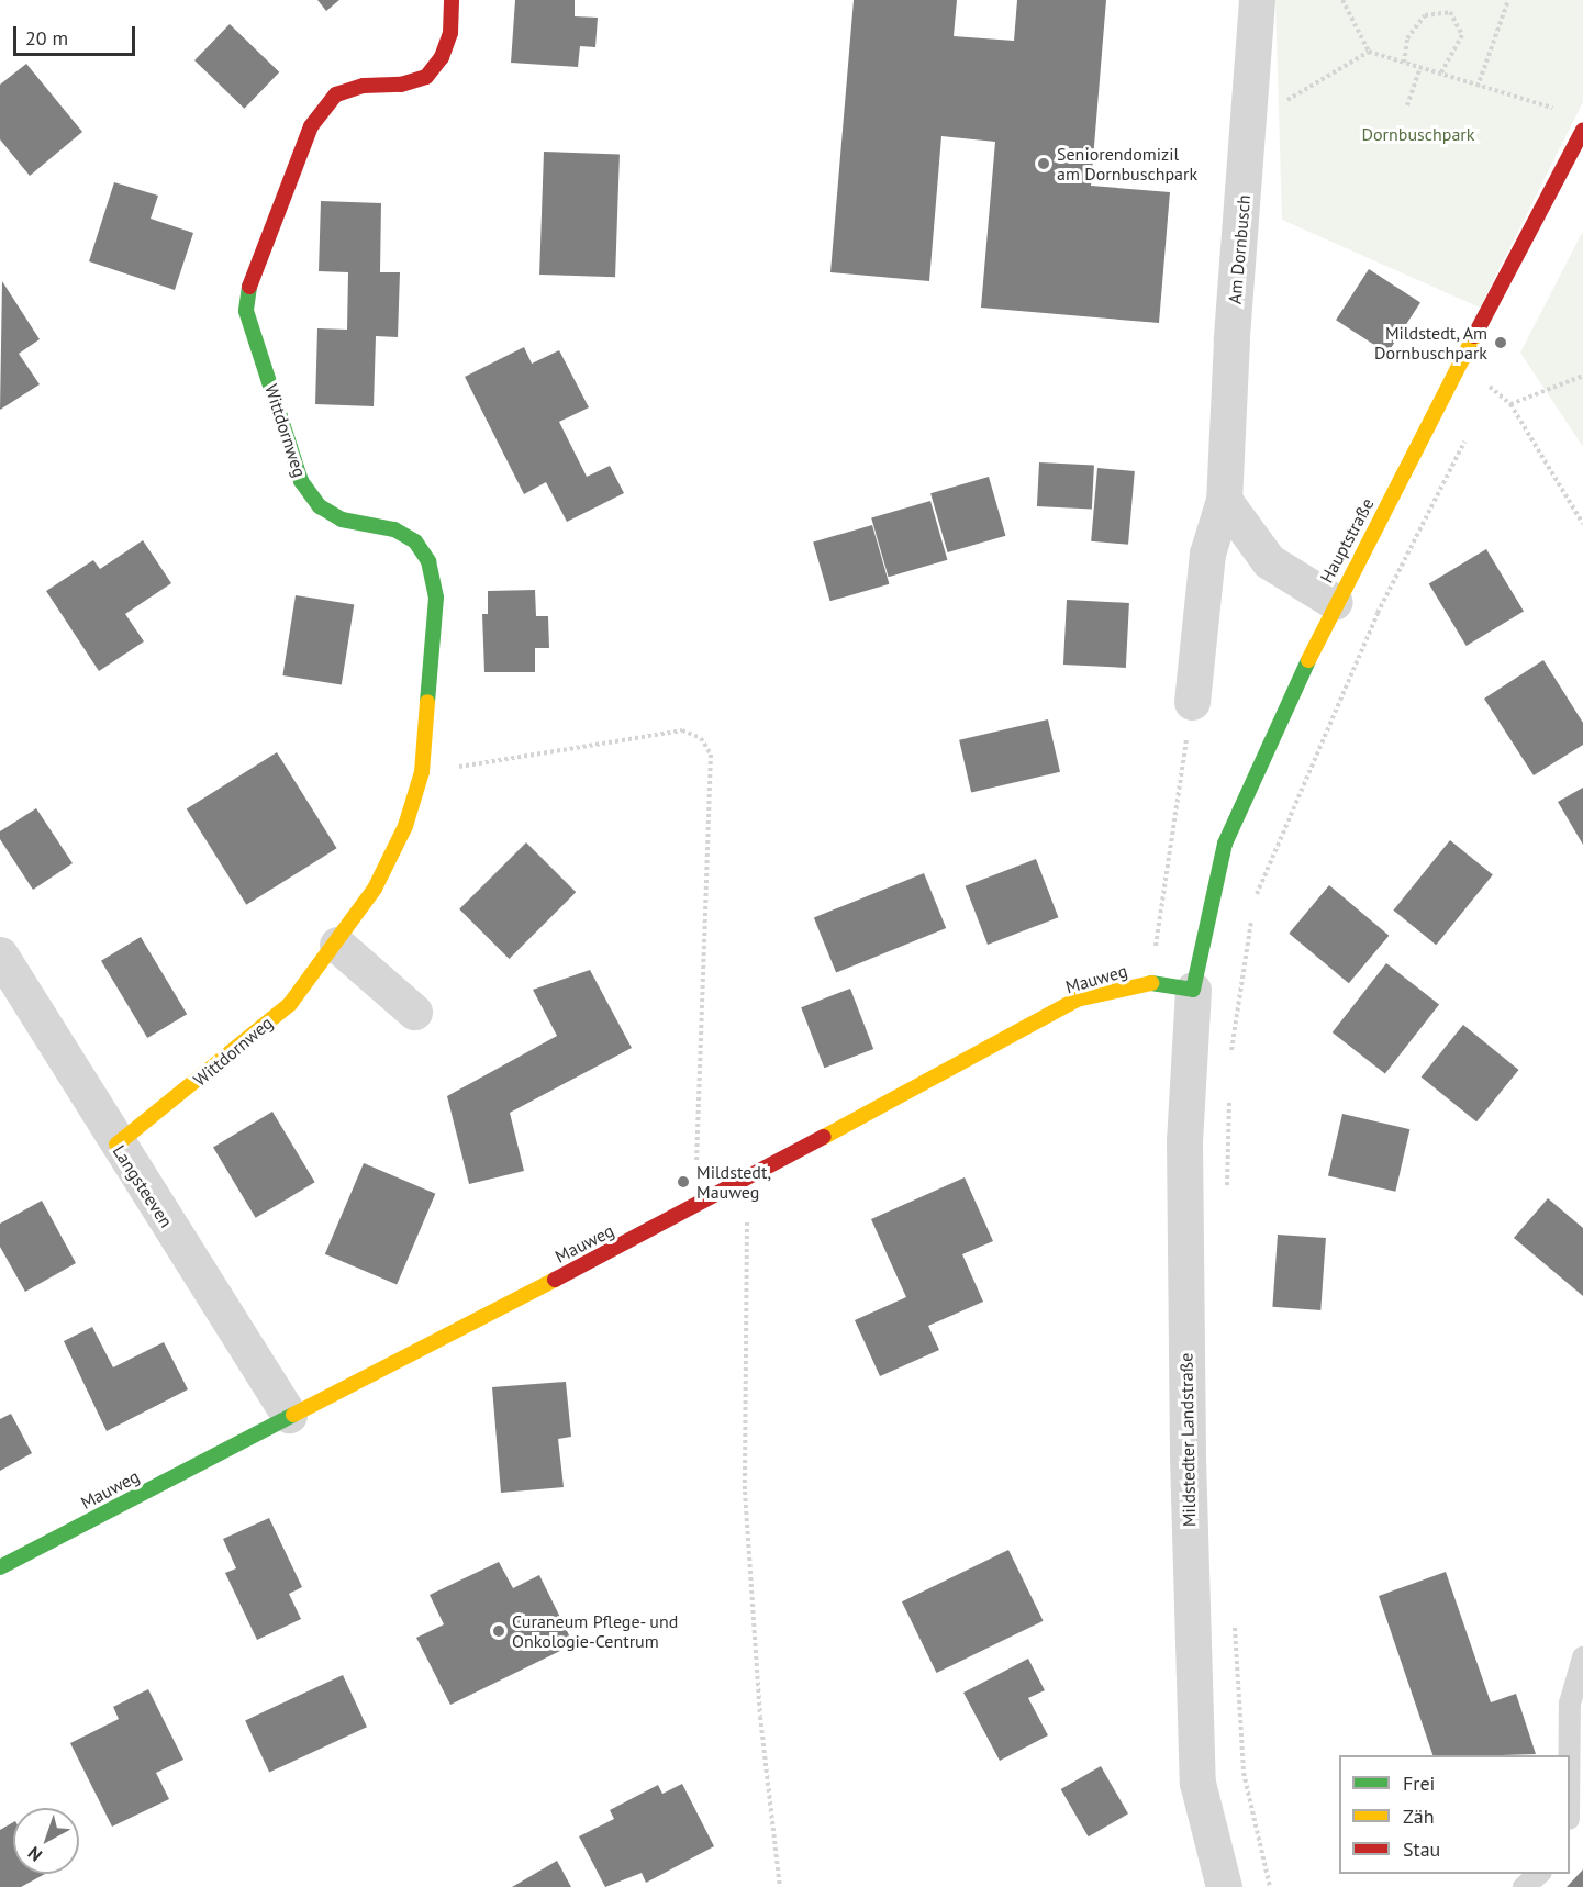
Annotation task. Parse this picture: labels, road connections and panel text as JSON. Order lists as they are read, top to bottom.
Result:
{
  "streets": {
    "street": [
      "Am Dornbusch",
      "Wittdornweg",
      "Hauptstraße",
      "Mauweg",
      "Langsteeven",
      "Mildstedter Landstraße"
    ]
  },
  "crossings": [
    ["Wittdornweg", "Langsteeven"],
    ["Hauptstraße", "Mauweg"],
    ["Hauptstraße", "Mildstedter Landstraße"],
    ["Mauweg", "Langsteeven"],
    ["Mauweg", "Mildstedter Landstraße"]
  ],
  "parks": ["Dornbuschpark"],
  "places": [
    "Seniorendomizil am Dornbuschpark",
    "Mildstedt, Am Dornbuschpark",
    "Mildstedt, Mauweg",
    "Curaneum Pflege- und Onkologie-Centrum"
  ],
  "legend": ["Frei", "Zäh", "Stau"],
  "scale_bar": "20 m",
  "north": "bottom left"
}
